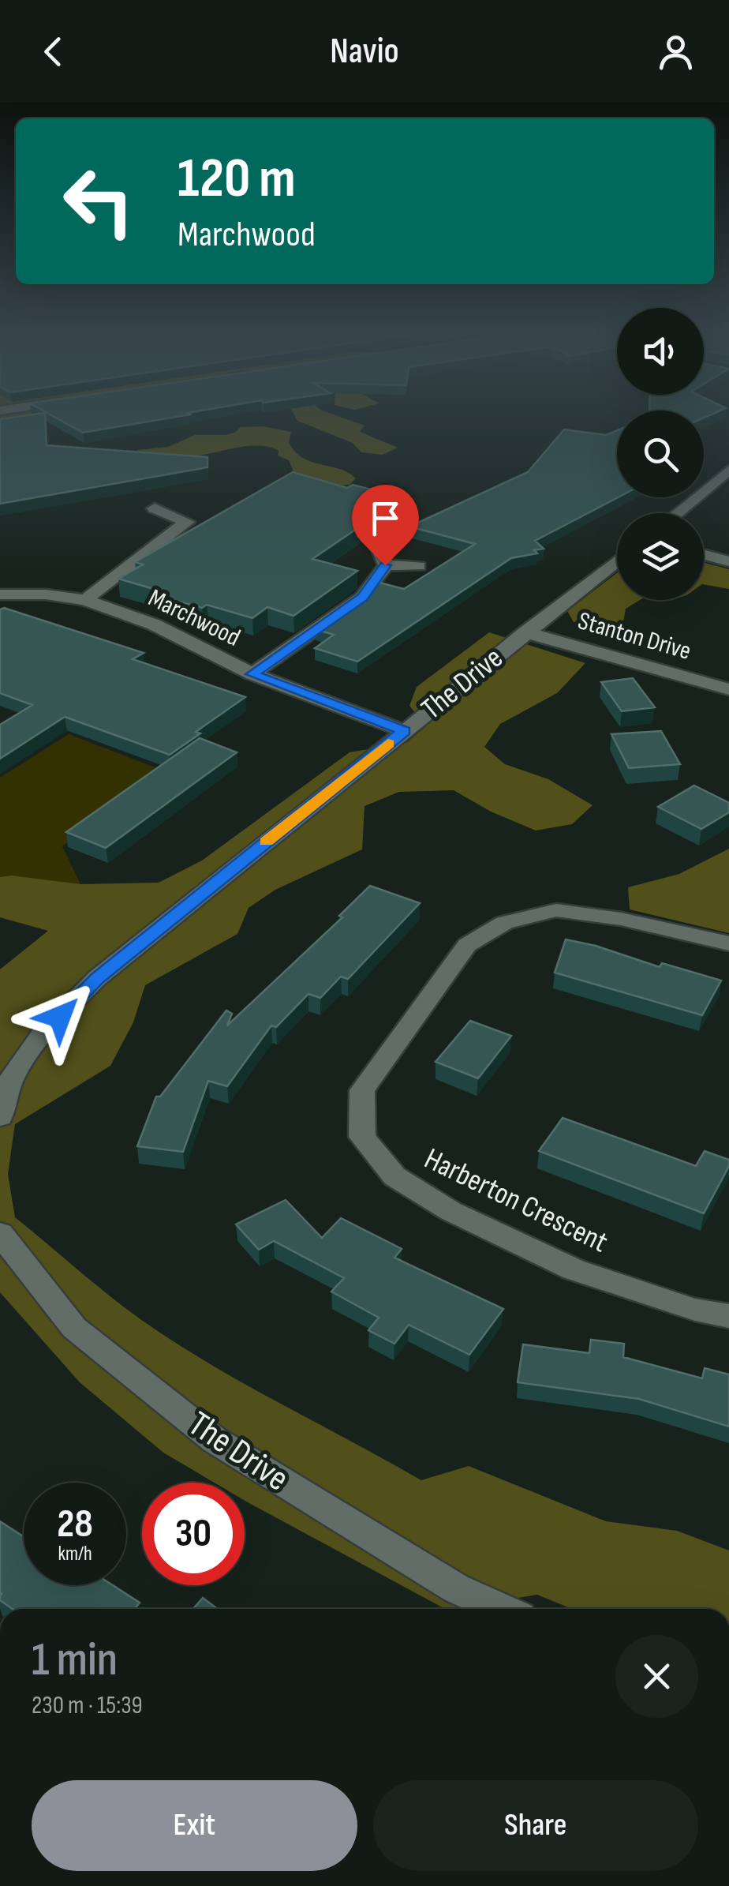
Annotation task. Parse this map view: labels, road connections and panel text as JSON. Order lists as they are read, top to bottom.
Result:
{
  "streets": {
    "street": [
      "Marchwood",
      "Stanton Drive",
      "The Drive",
      "Harberton Crescent"
    ]
  },
  "crossings": [
    ["Marchwood", "The Drive"],
    ["Stanton Drive", "The Drive"]
  ],
  "page": {
    "header": "Navio",
    "turn": ["120 m", "Marchwood"],
    "speed": "28 km/h",
    "limit": "30",
    "heading": ["1 min", "230 m · 15:39"],
    "buttons": ["Exit", "Share"]
  }
}
